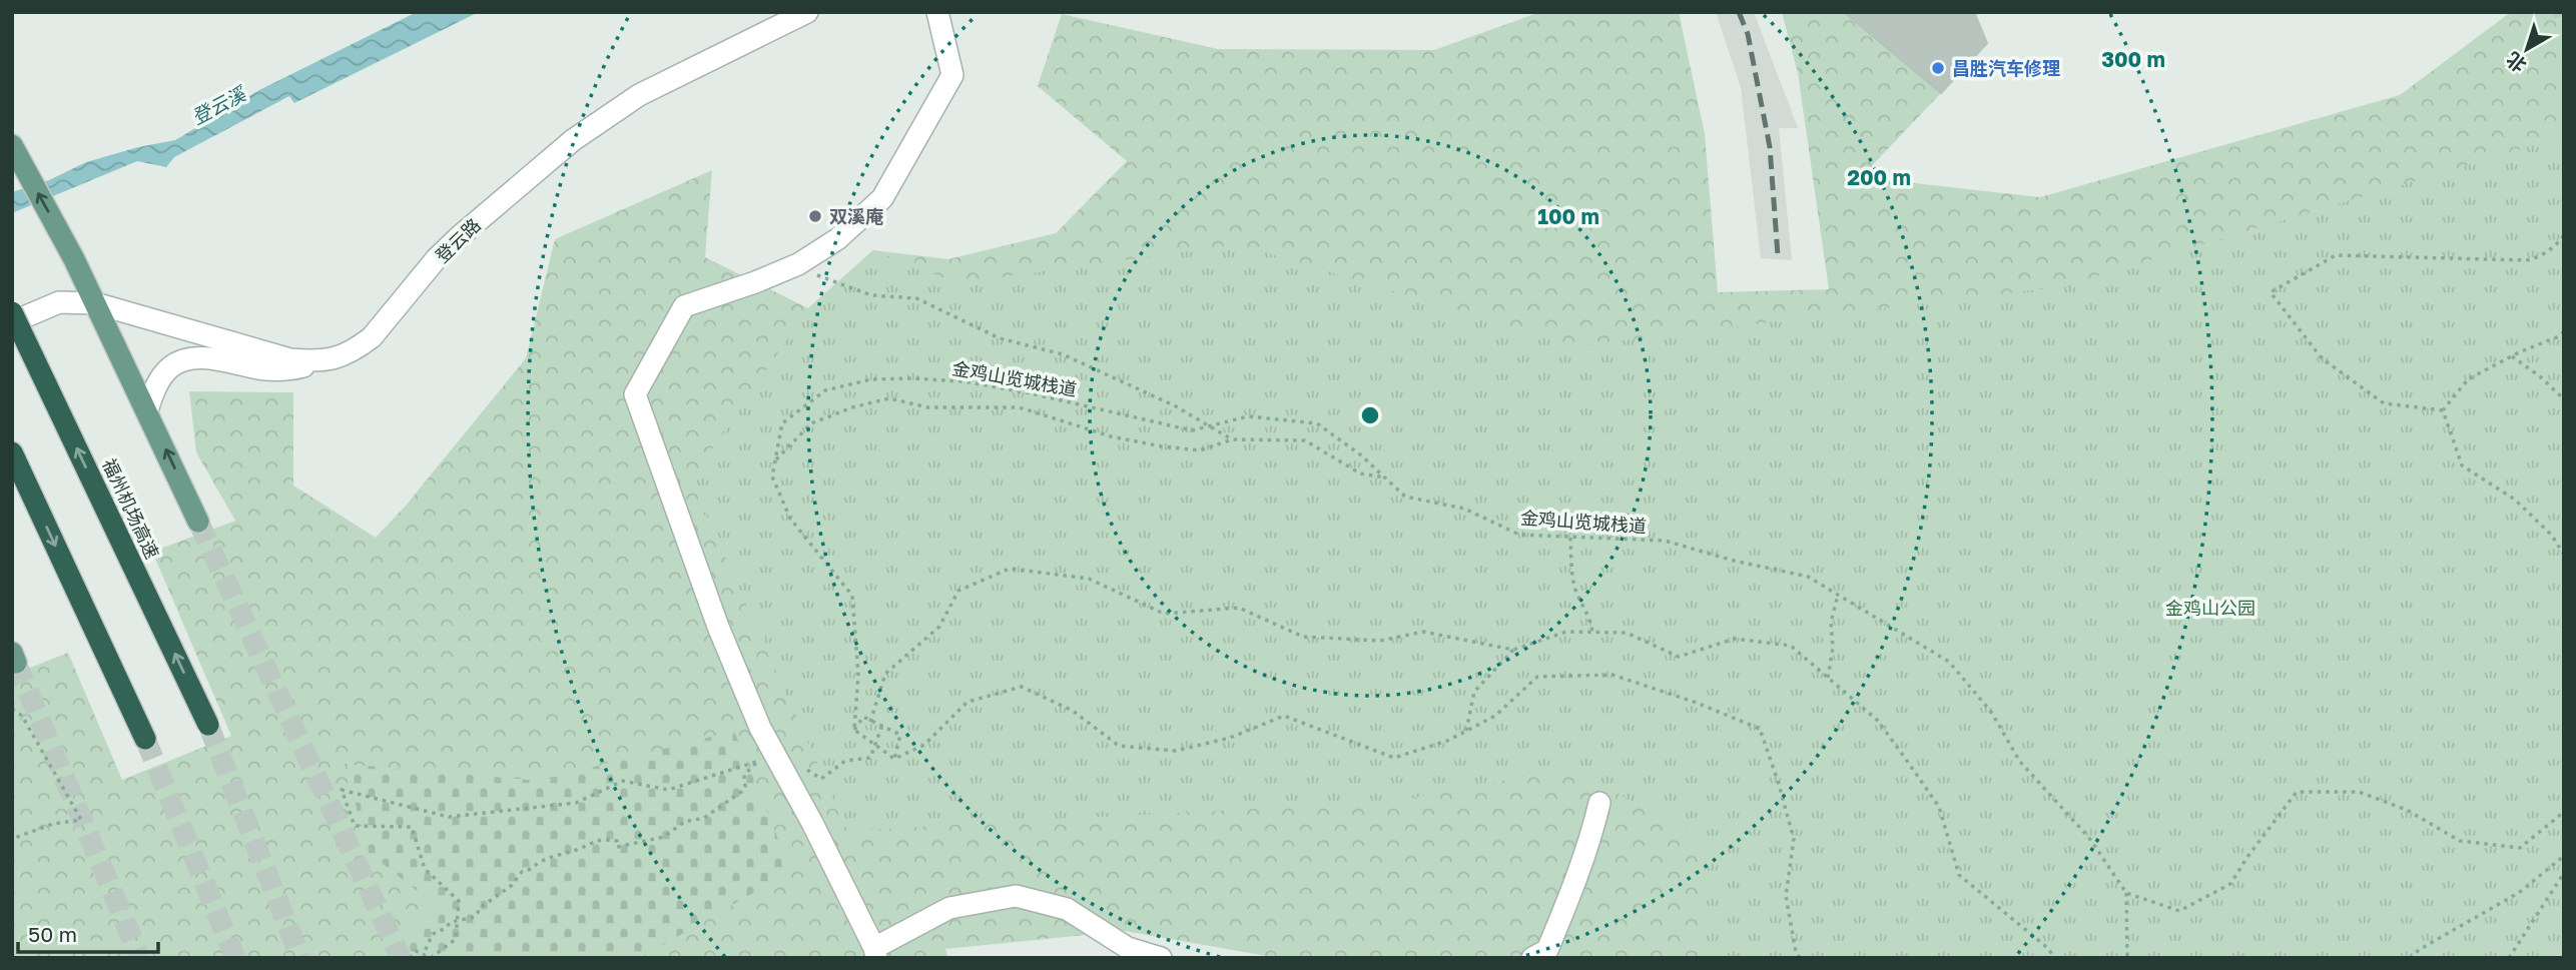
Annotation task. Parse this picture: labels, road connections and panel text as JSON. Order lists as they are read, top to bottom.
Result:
{
  "streets": {
    "highway": ["福州机场高速"],
    "street": ["登云路"],
    "path": ["金鸡山览城栈道"]
  },
  "water": ["登云溪"],
  "parks": ["金鸡山公园"],
  "places": ["昌胜汽车修理", "双溪庵"],
  "scale_bar": "50 m",
  "north": "bottom left",
  "rings": ["300 m", "200 m", "100 m"]
}
